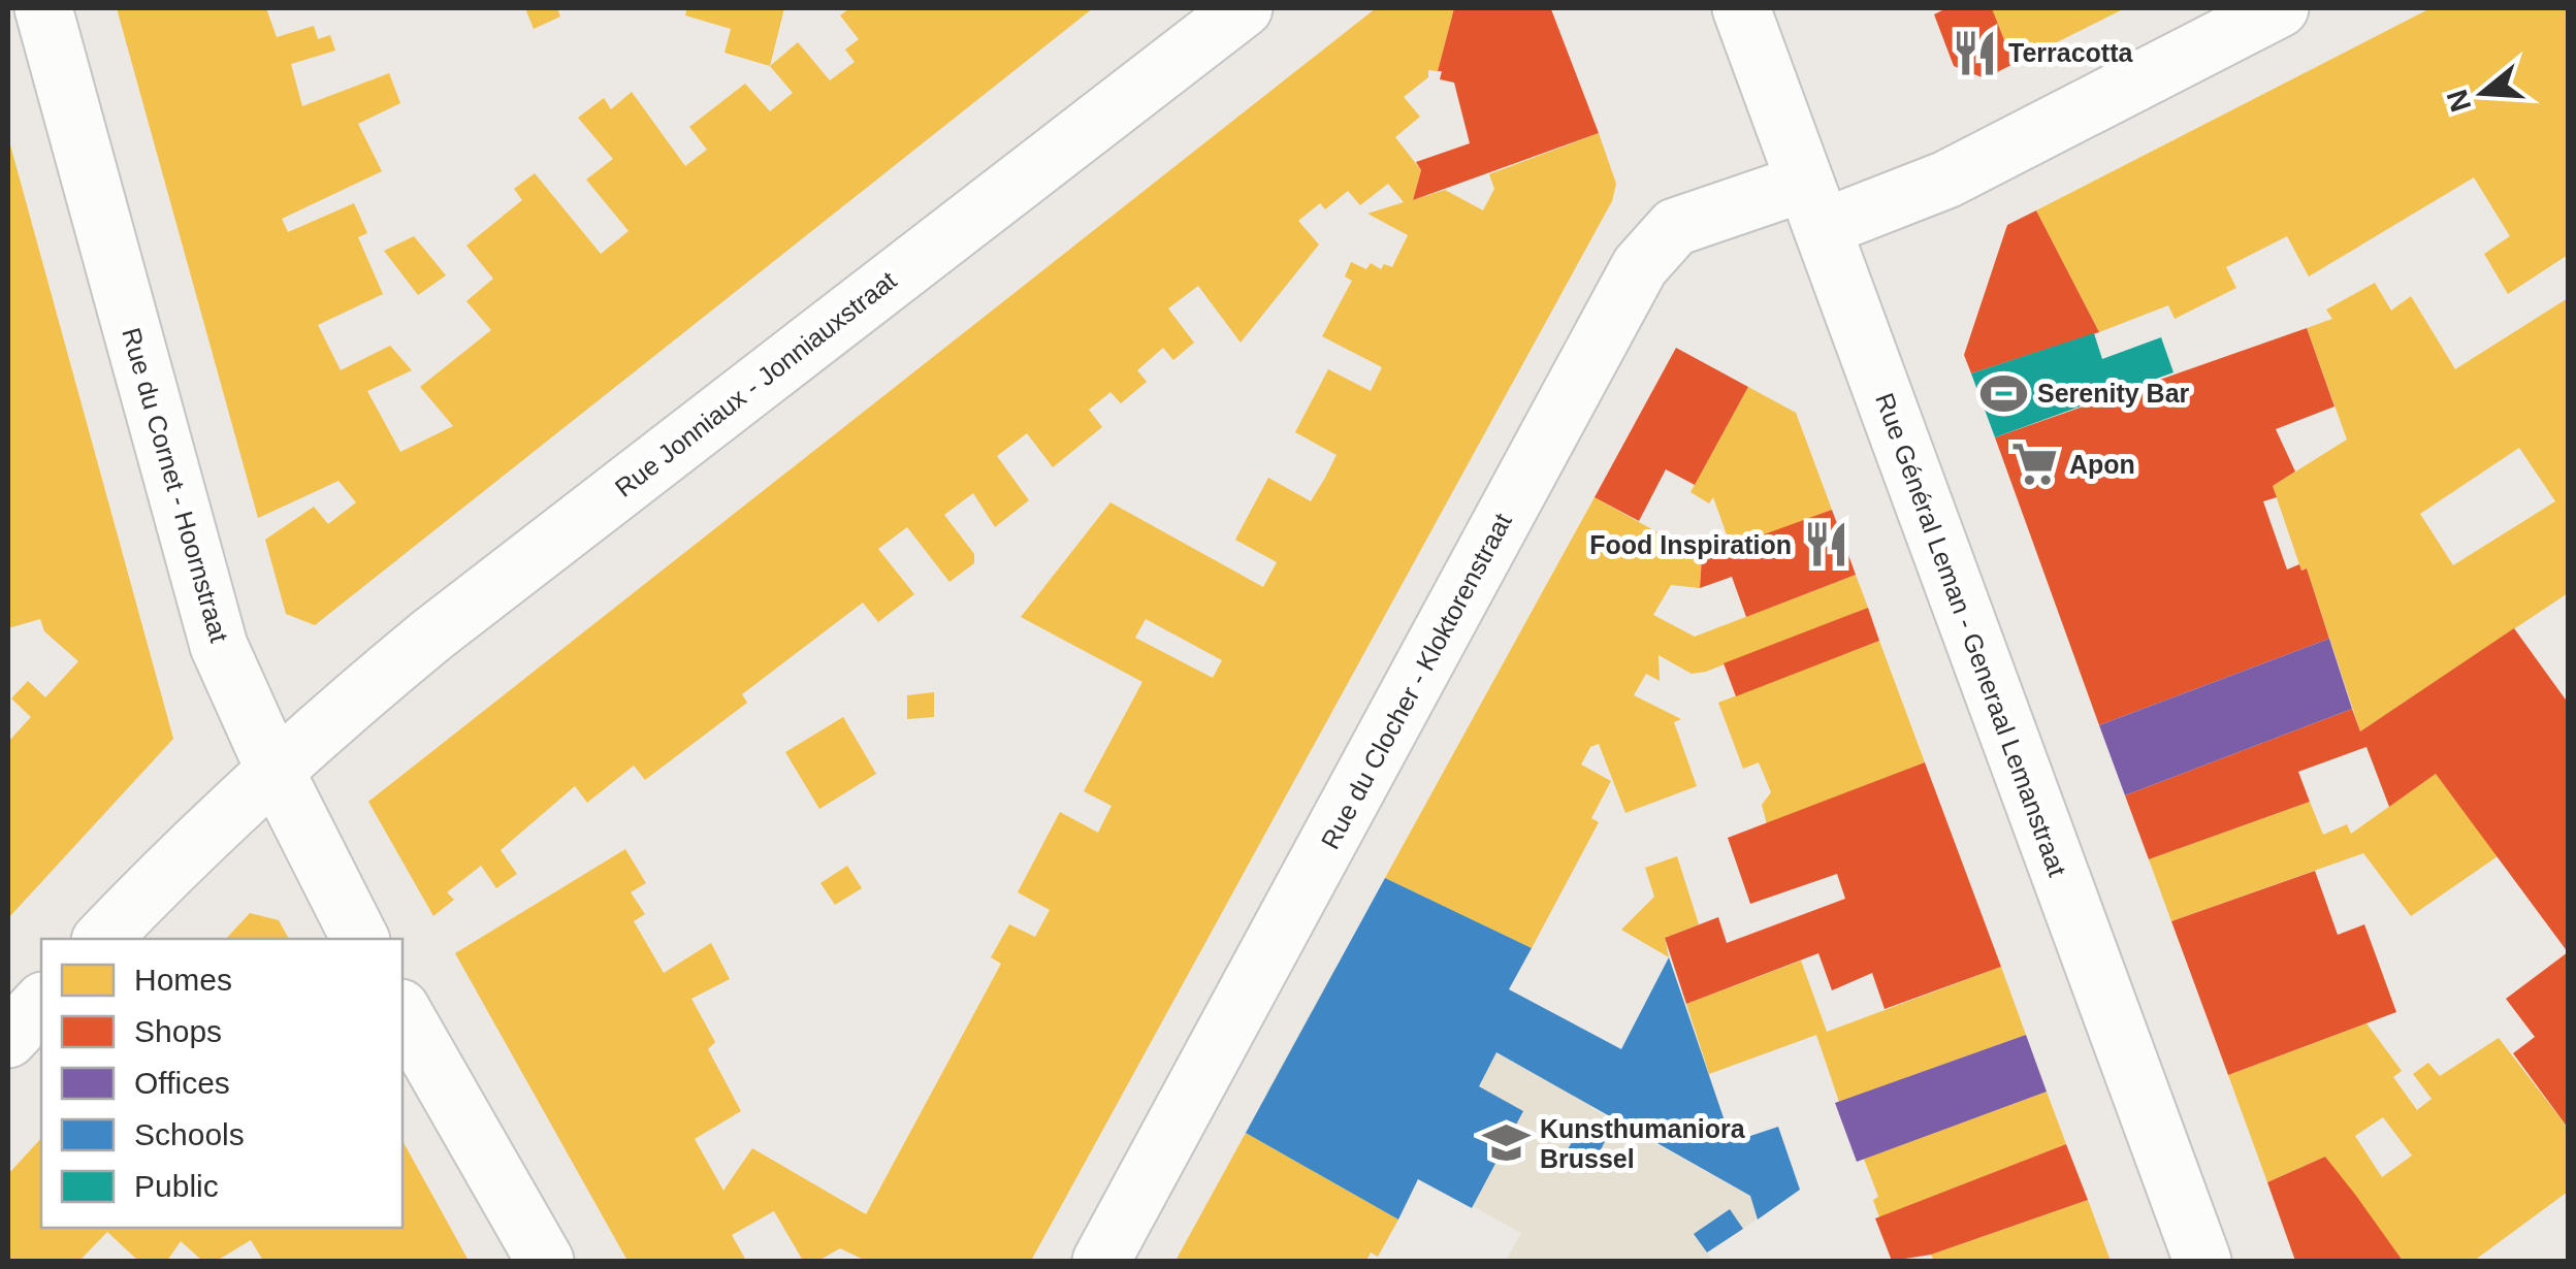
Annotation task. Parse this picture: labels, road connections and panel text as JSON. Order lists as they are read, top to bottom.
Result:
{
  "streets": {
    "street": [
      "Rue Jonniaux - Jonniauxstraat",
      "Rue du Cornet - Hoornstraat",
      "Rue Général Leman - Generaal Lemanstraat",
      "Rue du Clocher - Kloktorenstraat"
    ]
  },
  "crossings": [
    ["Rue Jonniaux - Jonniauxstraat", "Rue du Cornet - Hoornstraat"],
    ["Rue Général Leman - Generaal Lemanstraat", "Rue du Clocher - Kloktorenstraat"]
  ],
  "places": {
    "restaurant": ["Terracotta", "Food Inspiration"],
    "sports": ["Serenity Bar"],
    "supermarket": ["Apon"],
    "school or university": ["Kunsthumaniora Brussel"]
  },
  "legend": [
    "Homes",
    "Shops",
    "Offices",
    "Schools",
    "Public"
  ],
  "north": "left"
}
